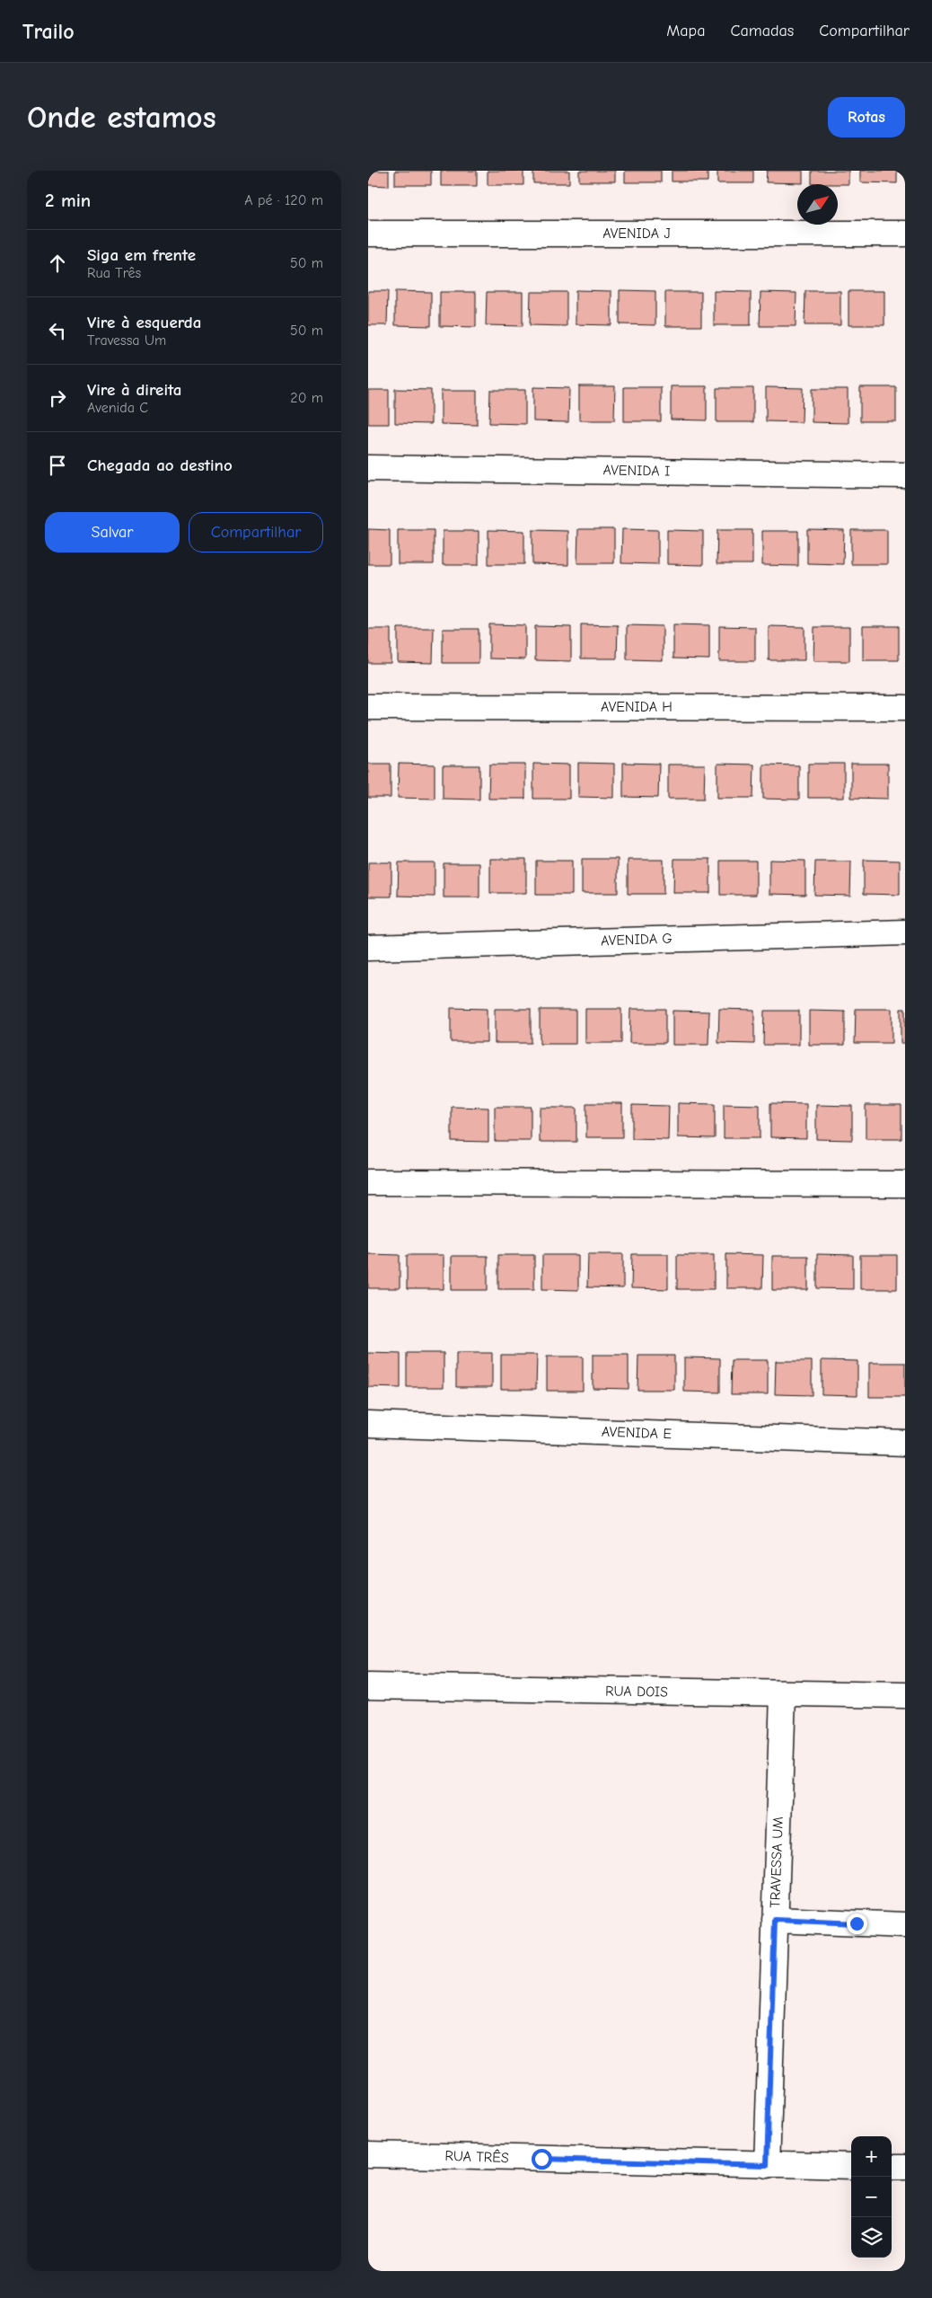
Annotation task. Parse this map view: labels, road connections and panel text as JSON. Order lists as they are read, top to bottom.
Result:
{
  "streets": {
    "street": [
      "AVENIDA J",
      "AVENIDA I",
      "AVENIDA H",
      "AVENIDA G",
      "AVENIDA E",
      "RUA DOIS",
      "TRAVESSA UM",
      "RUA TRÊS"
    ]
  },
  "crossings": [
    ["RUA DOIS", "TRAVESSA UM"],
    ["TRAVESSA UM", "RUA TRÊS"]
  ],
  "north": "top right",
  "page": {
    "header": "Trailo",
    "nav": ["Mapa", "Camadas", "Compartilhar"],
    "buttons": [
      "Rotas",
      ["Salvar", "Compartilhar"]
    ],
    "title": "Onde estamos",
    "heading": ["2 min", "A pé · 120 m"],
    "list": [
      ["Siga em frente", "Rua Três", "50 m"],
      ["Vire à esquerda", "Travessa Um", "50 m"],
      ["Vire à direita", "Avenida C", "20 m"],
      "Chegada ao destino"
    ],
    "map_buttons": ["+", "−"]
  }
}
